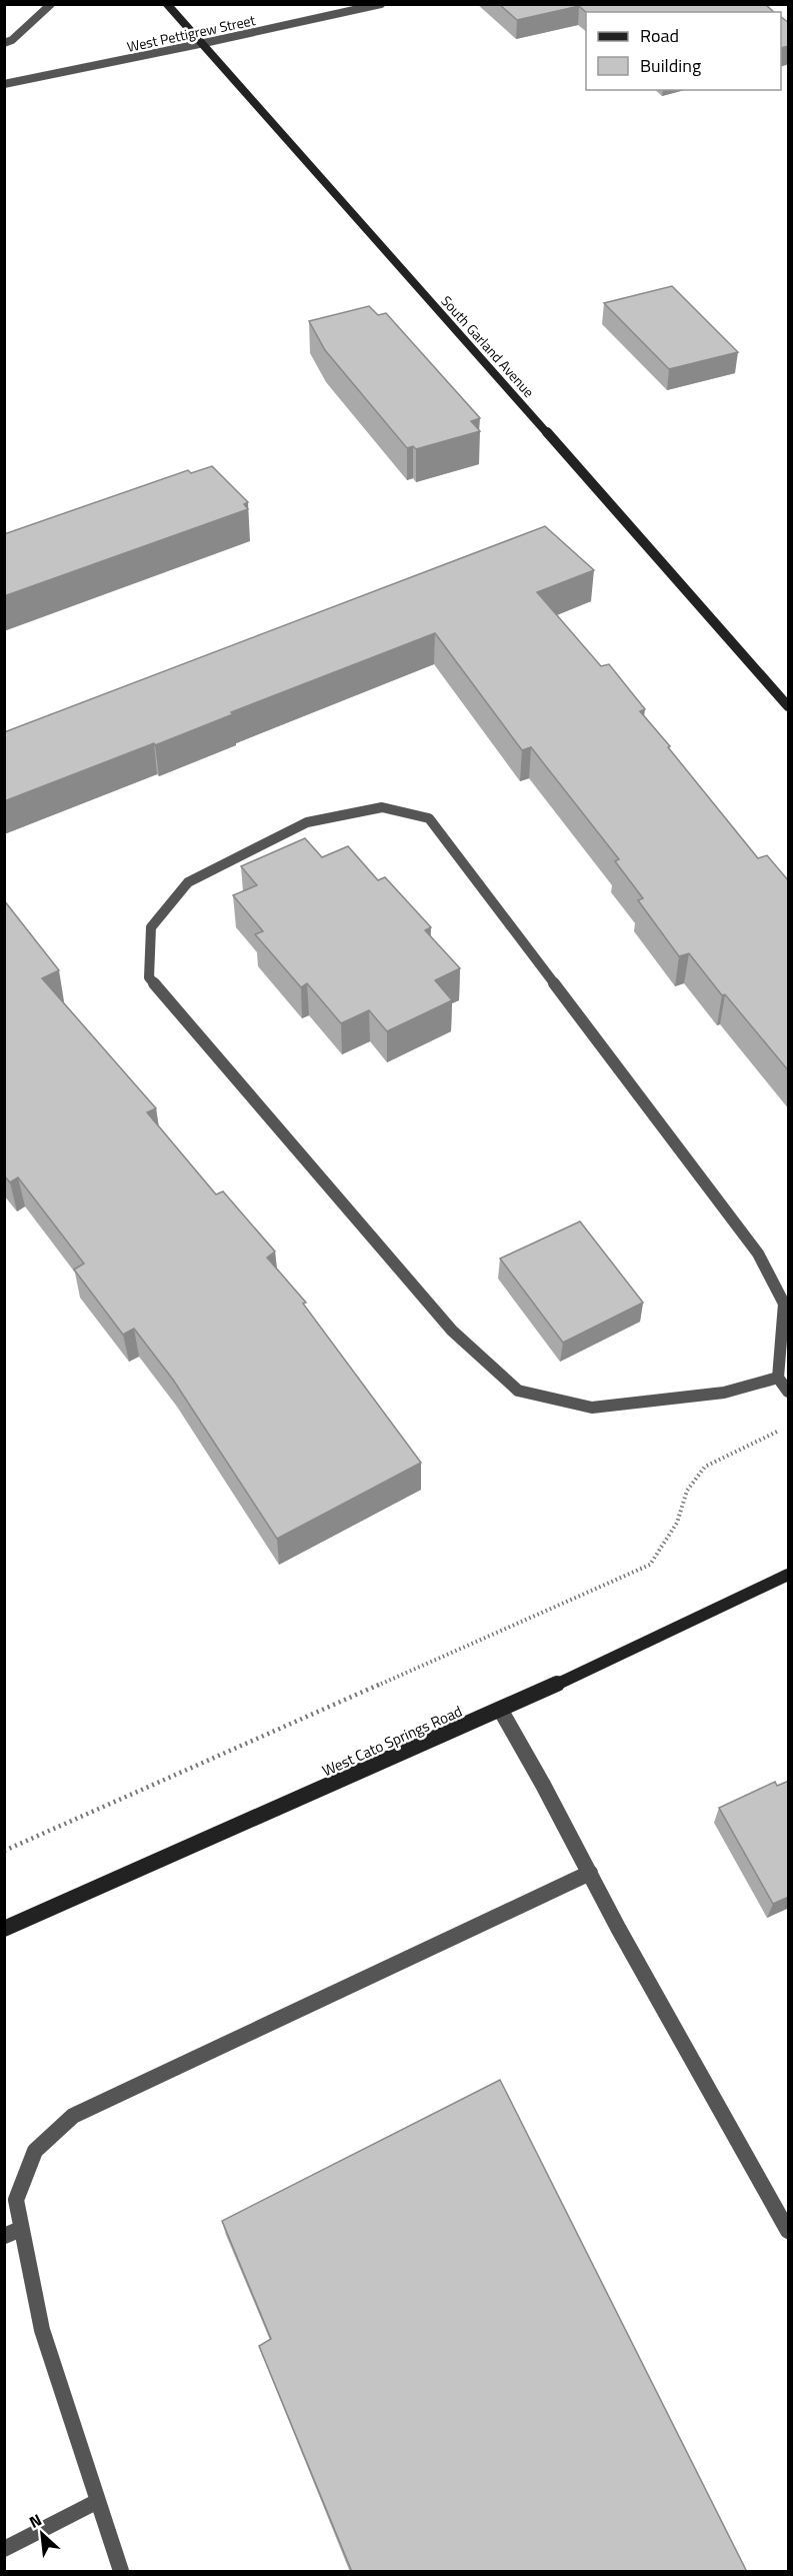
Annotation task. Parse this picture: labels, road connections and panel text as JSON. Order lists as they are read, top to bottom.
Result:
{
  "streets": {
    "street": ["West Pettigrew Street", "South Garland Avenue", "West Cato Springs Road"]
  },
  "crossings": [
    ["West Pettigrew Street", "South Garland Avenue"]
  ],
  "legend": ["Road", "Building"],
  "north": "top left"
}
